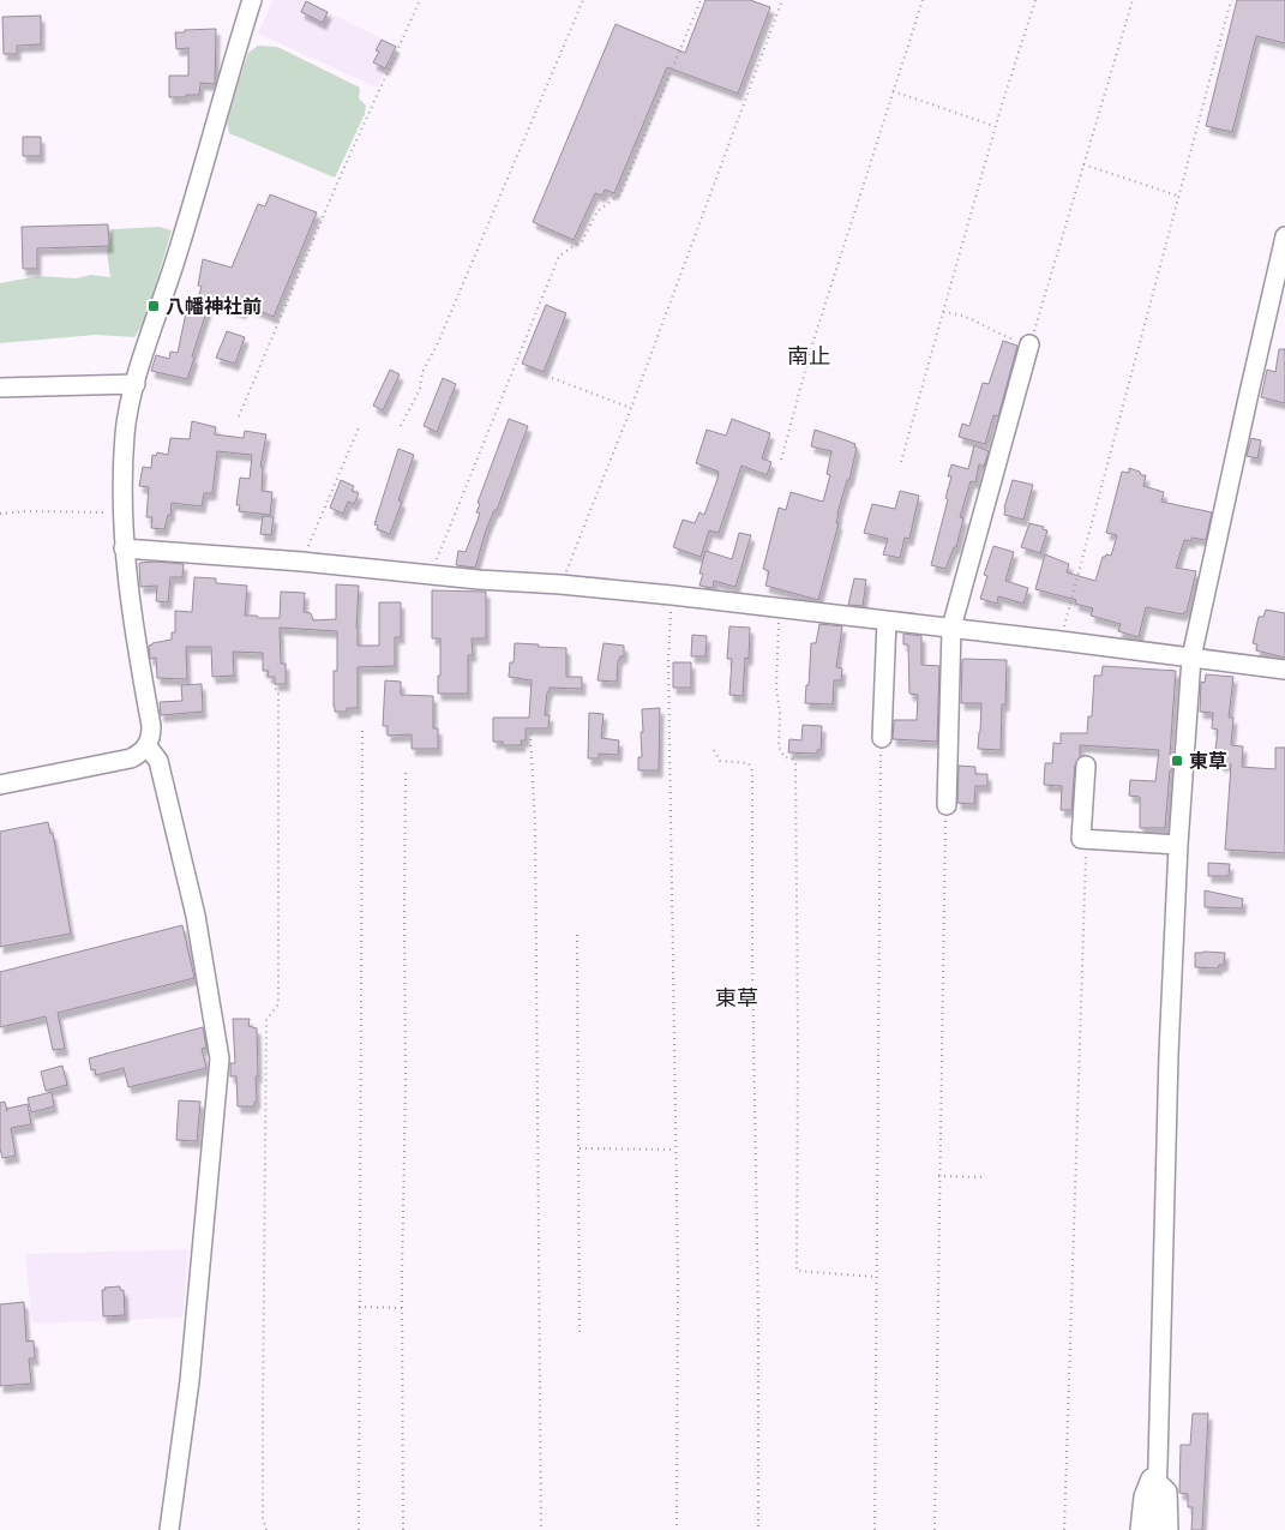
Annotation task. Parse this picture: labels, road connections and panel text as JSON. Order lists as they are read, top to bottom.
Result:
{
  "districts": ["南止", "東草"],
  "places": {
    "transit": ["八幡神社前", "東草"]
  }
}
